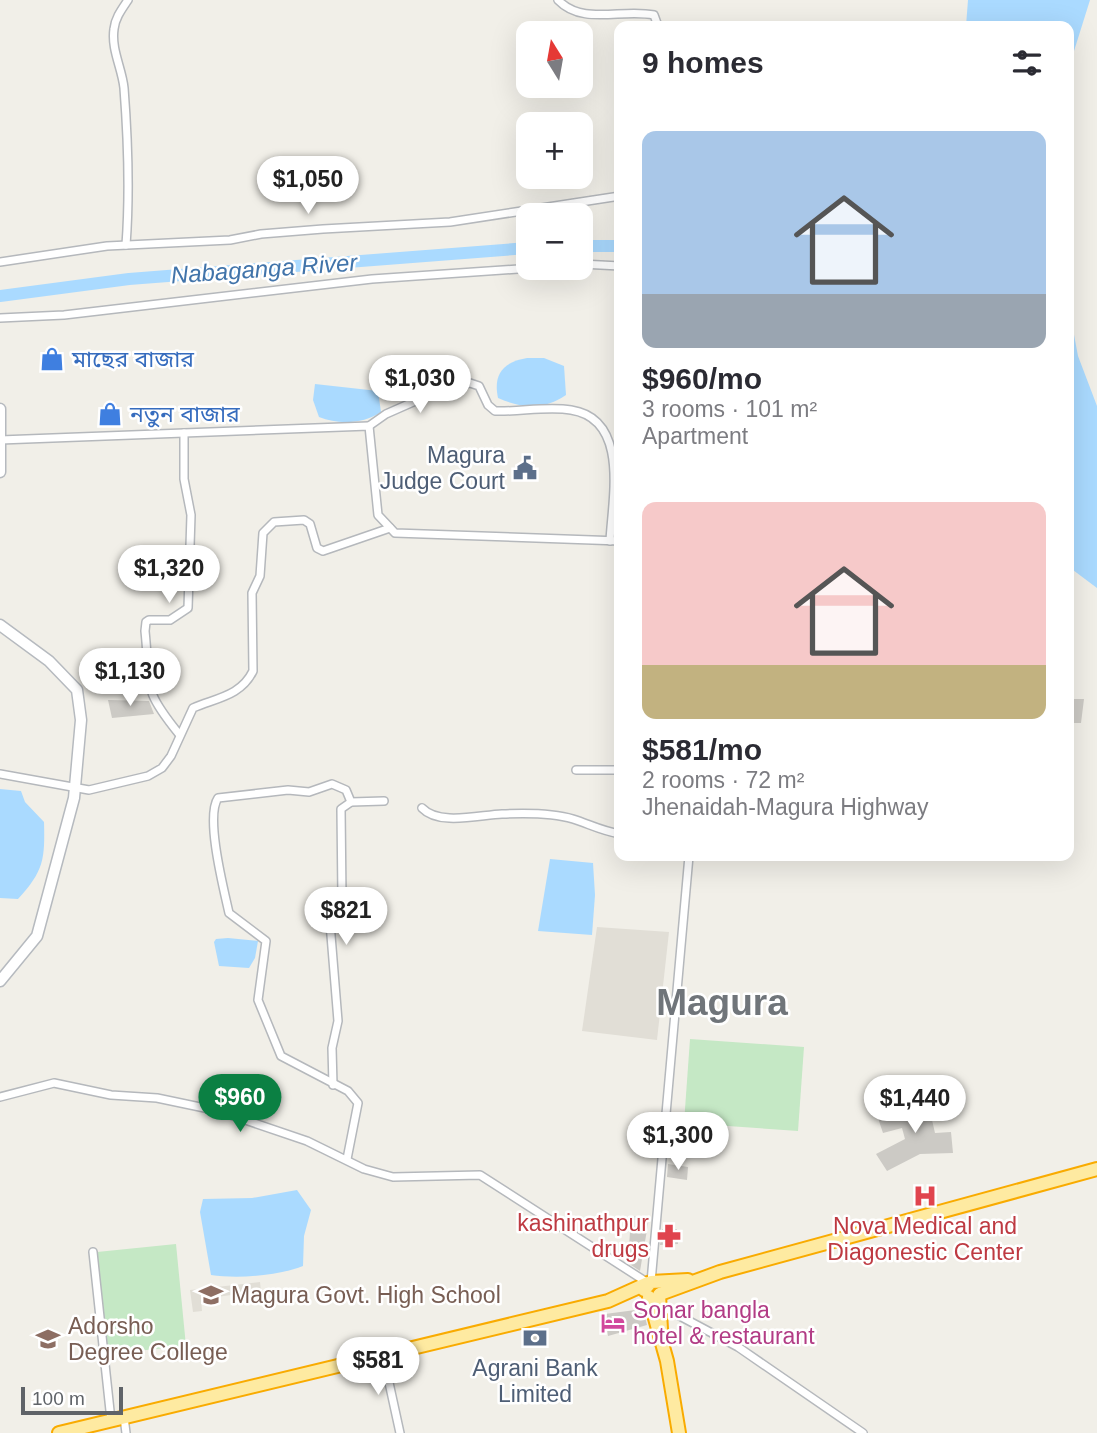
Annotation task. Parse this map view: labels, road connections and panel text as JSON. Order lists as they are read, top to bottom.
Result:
{
  "districts": ["Magura"],
  "water": ["Nabaganga River"],
  "places": {
    "shop": ["মাছের বাজার", "নতুন বাজার"],
    "public building": ["Magura Judge Court"],
    "hospital": ["Nova Medical and Diagonestic Center"],
    "pharmacy": ["kashinathpur drugs"],
    "school or university": ["Magura Govt. High School", "Adorsho Degree College"],
    "hotel": ["Sonar bangla hotel & restaurant"],
    "bank": ["Agrani Bank Limited"]
  },
  "scale_bar": "100 m",
  "north": "top",
  "page": {
    "map_buttons": ["+", "−"],
    "heading": "9 homes",
    "list": [
      {
        "name": "$960/mo",
        "note": "3 rooms · 101 m² · Apartment"
      },
      {
        "name": "$581/mo",
        "note": "2 rooms · 72 m² · Jhenaidah-Magura Highway"
      }
    ],
    "price": [
      "$1,050",
      "$1,030",
      "$1,320",
      "$1,130",
      "$821",
      "$960",
      "$1,440",
      "$1,300",
      "$581"
    ],
    "scale": "100 m"
  }
}
